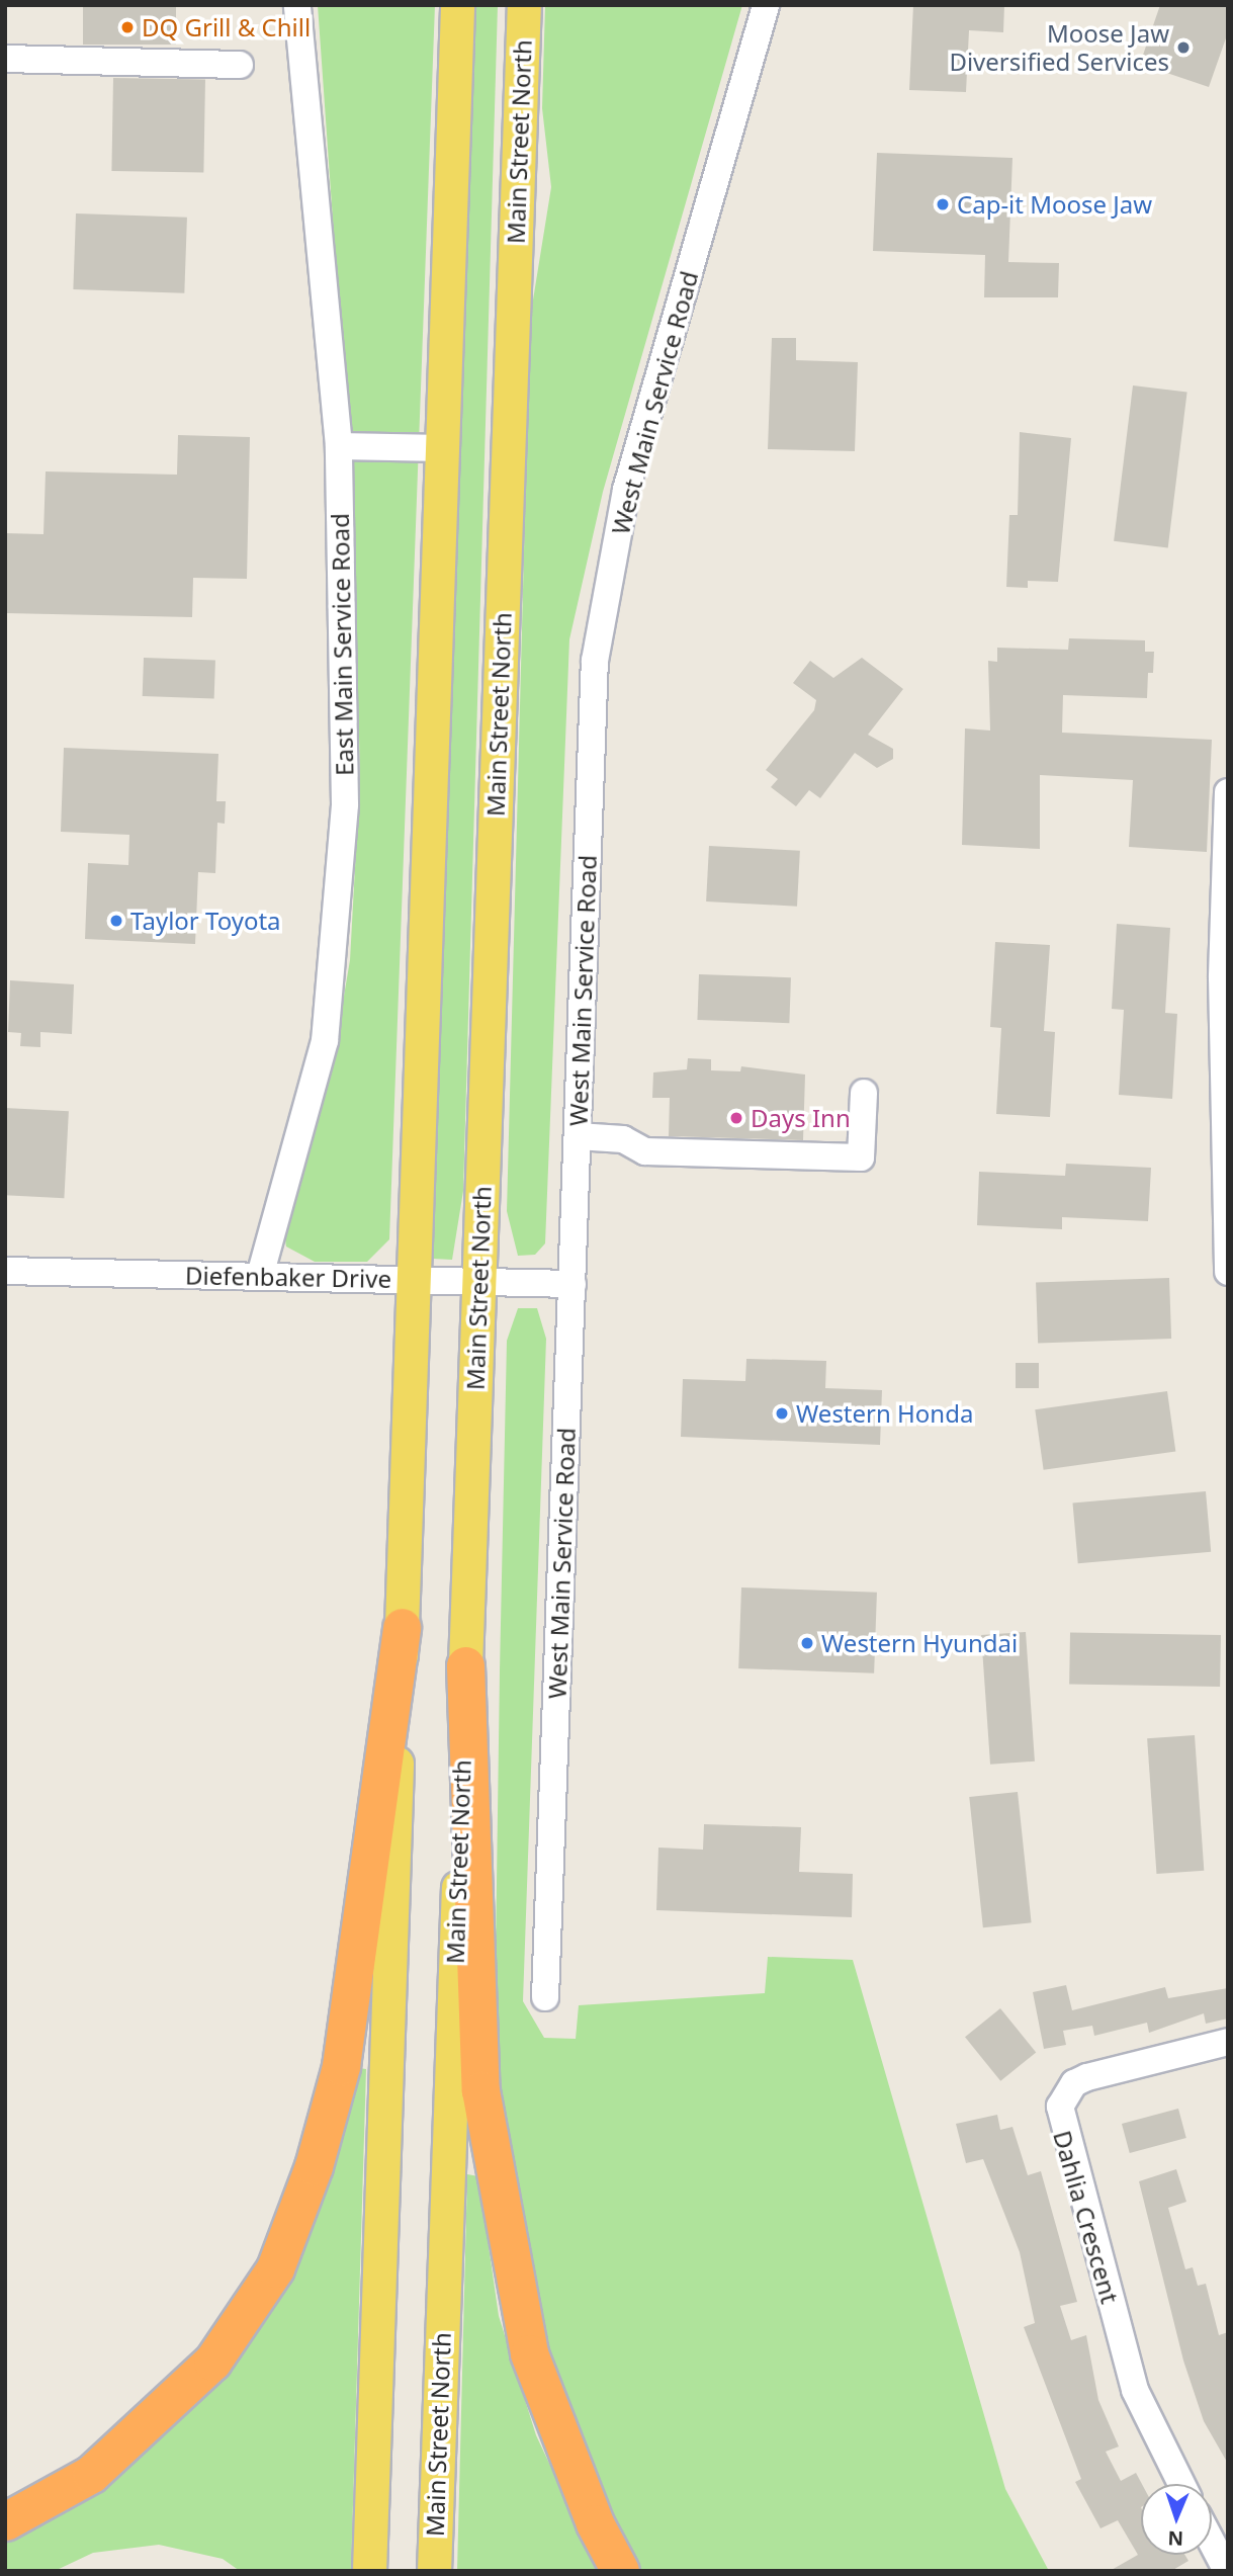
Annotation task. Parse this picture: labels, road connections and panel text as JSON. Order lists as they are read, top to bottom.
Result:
{
  "streets": {
    "main road": ["Main Street North"],
    "street": [
      "West Main Service Road",
      "East Main Service Road",
      "Diefenbaker Drive",
      "Dahlia Crescent"
    ]
  },
  "crossings": [
    ["Main Street North", "Diefenbaker Drive"],
    ["West Main Service Road", "Diefenbaker Drive"],
    ["East Main Service Road", "Diefenbaker Drive"]
  ],
  "places": [
    "DQ Grill & Chill",
    "Moose Jaw Diversified Services",
    "Cap-it Moose Jaw",
    "Taylor Toyota",
    "Days Inn",
    "Western Honda",
    "Western Hyundai"
  ],
  "north": "bottom"
}
